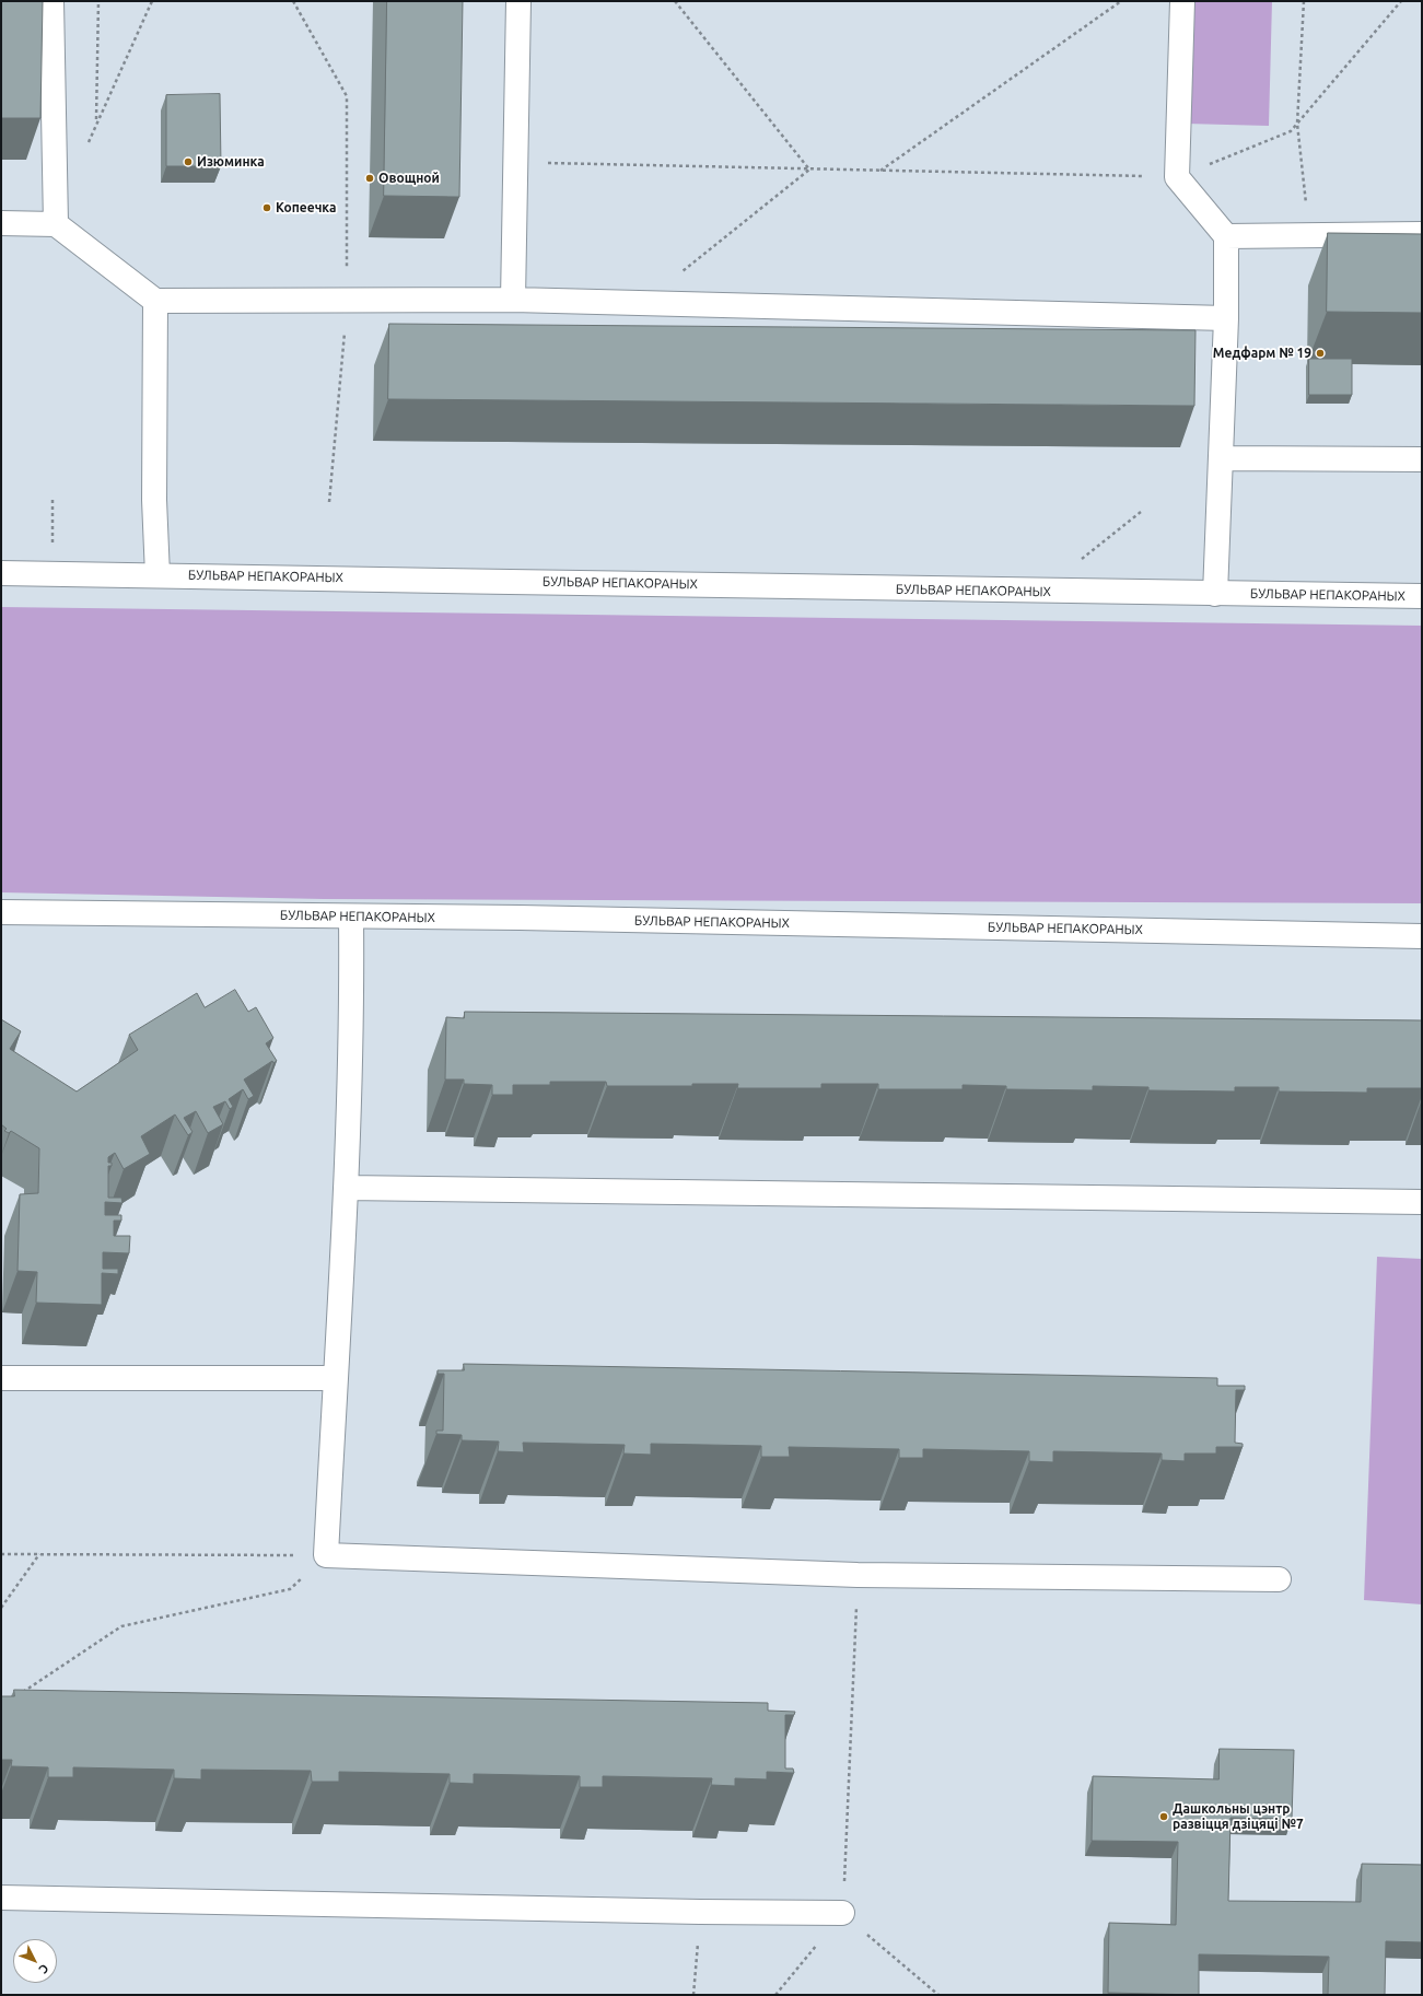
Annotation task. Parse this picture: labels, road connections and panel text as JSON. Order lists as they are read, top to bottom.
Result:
{
  "streets": {
    "main road": ["БУЛЬВАР НЕПАКОРАНЫХ"]
  },
  "places": [
    "Изюминка",
    "Овощной",
    "Копеечка",
    "Медфарм № 19",
    "Дашкольны цэнтр развіцця дзіцяці №7"
  ],
  "north": "bottom right"
}
